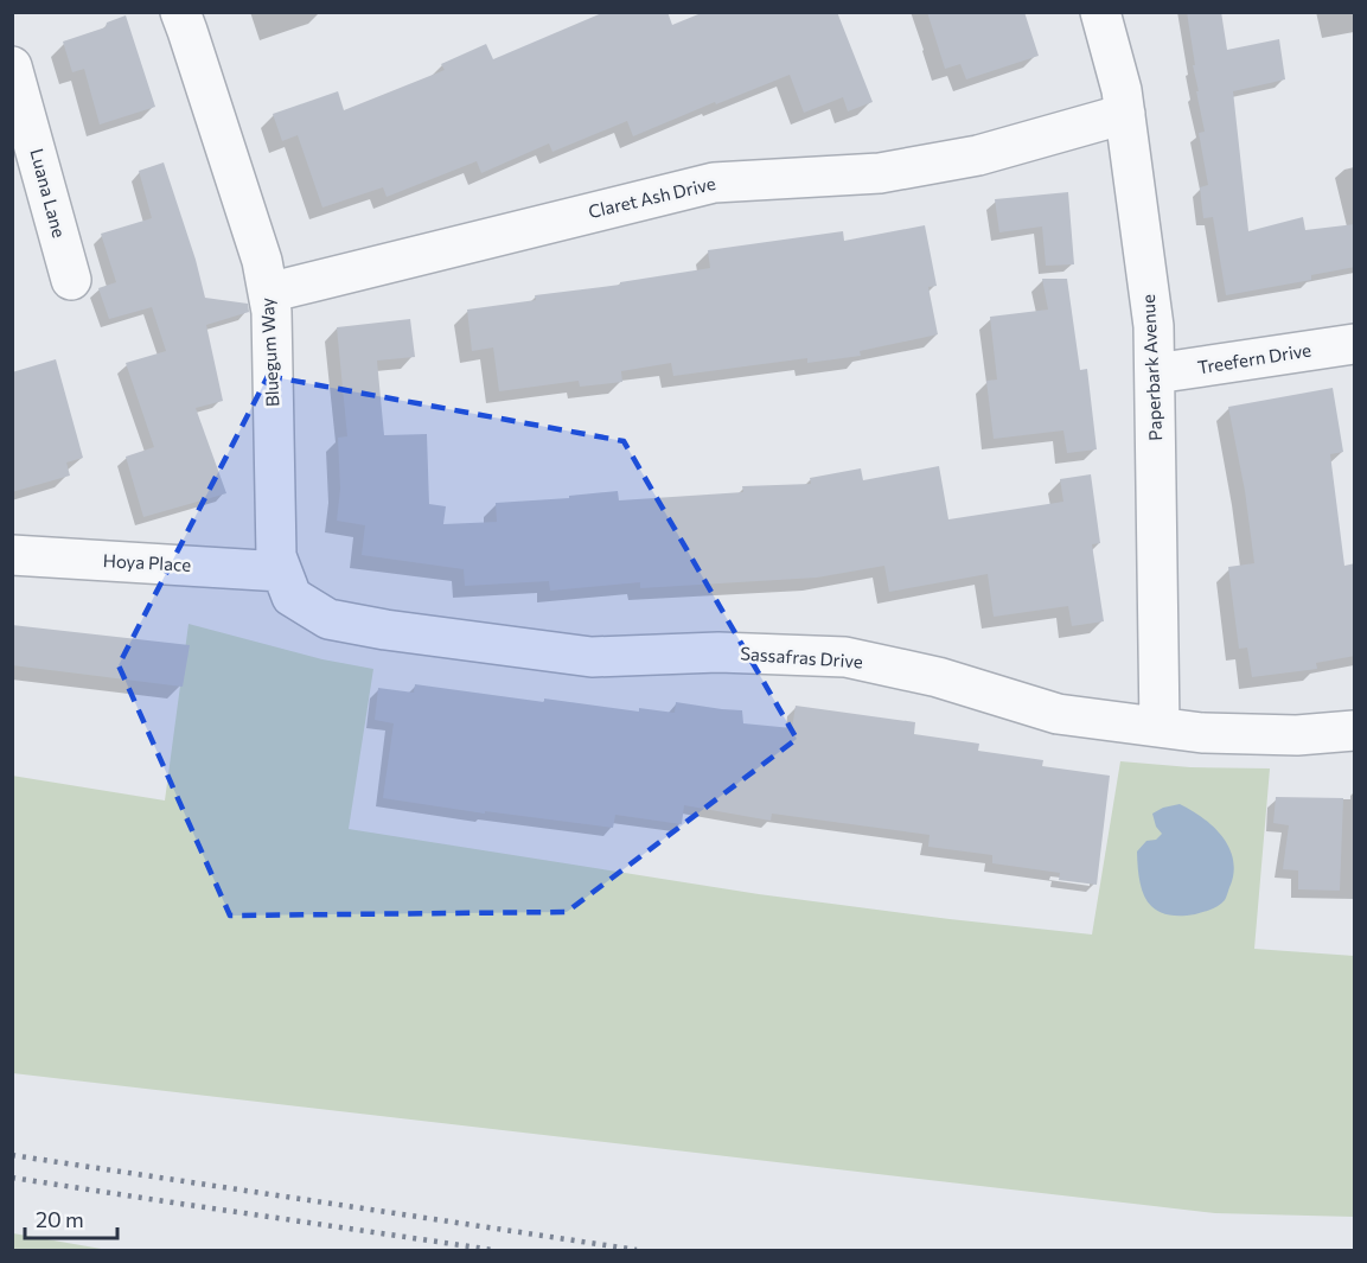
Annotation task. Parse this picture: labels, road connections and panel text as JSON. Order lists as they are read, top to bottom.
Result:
{
  "streets": {
    "street": [
      "Luana Lane",
      "Claret Ash Drive",
      "Bluegum Way",
      "Treefern Drive",
      "Paperbark Avenue",
      "Hoya Place",
      "Sassafras Drive"
    ]
  },
  "crossings": [
    ["Claret Ash Drive", "Bluegum Way"],
    ["Claret Ash Drive", "Paperbark Avenue"],
    ["Bluegum Way", "Hoya Place"],
    ["Bluegum Way", "Sassafras Drive"],
    ["Treefern Drive", "Paperbark Avenue"],
    ["Paperbark Avenue", "Sassafras Drive"],
    ["Hoya Place", "Sassafras Drive"]
  ],
  "scale_bar": "20 m"
}
